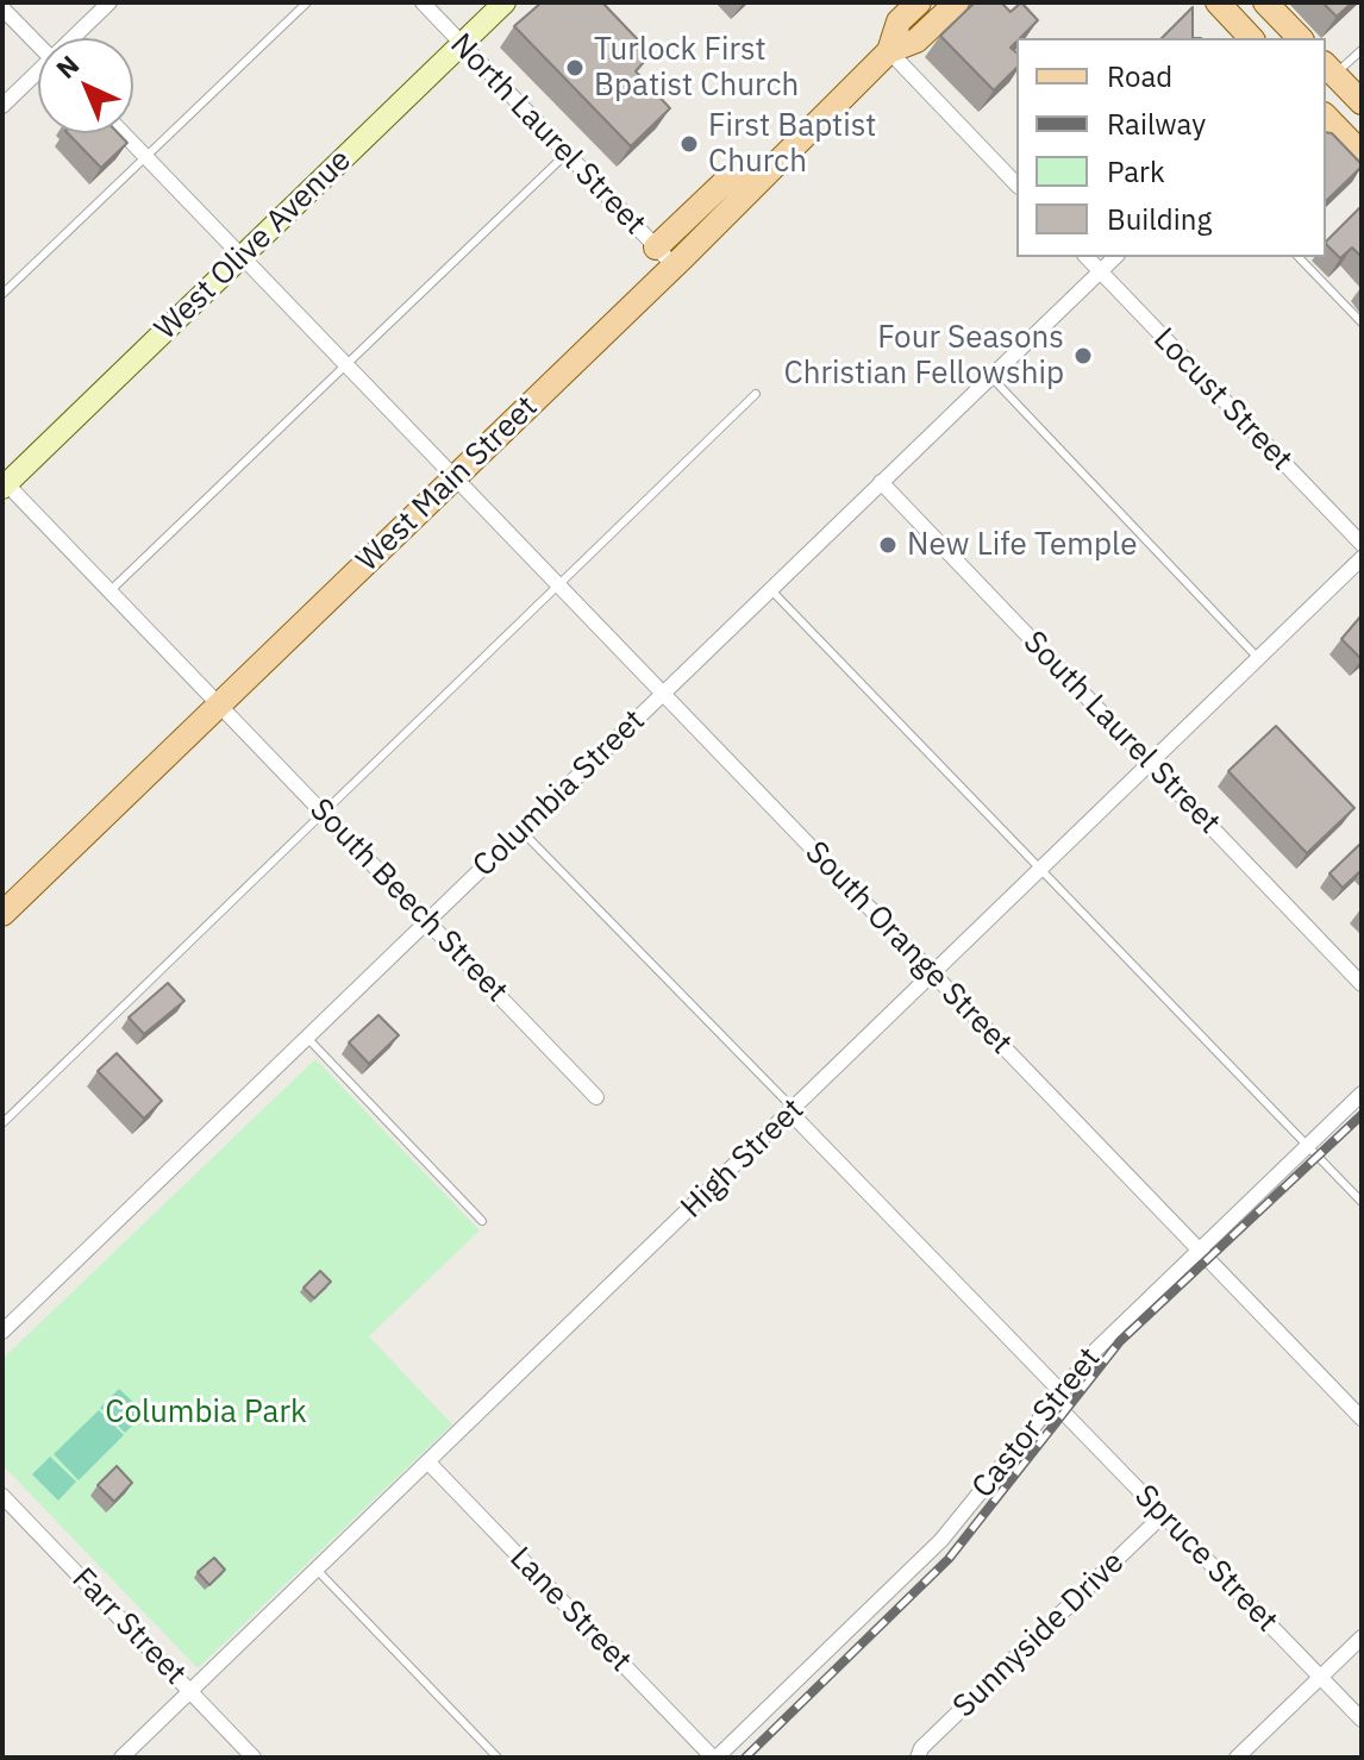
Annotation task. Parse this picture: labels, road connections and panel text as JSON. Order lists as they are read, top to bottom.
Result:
{
  "streets": {
    "main road": ["West Main Street"],
    "street": [
      "North Laurel Street",
      "West Olive Avenue",
      "Locust Street",
      "South Laurel Street",
      "Columbia Street",
      "South Beech Street",
      "South Orange Street",
      "High Street",
      "Castor Street",
      "Spruce Street",
      "Lane Street",
      "Farr Street",
      "Sunnyside Drive"
    ]
  },
  "crossings": [
    ["North Laurel Street", "West Olive Avenue"],
    ["North Laurel Street", "West Main Street"],
    ["West Olive Avenue", "South Beech Street"],
    ["West Olive Avenue", "South Orange Street"],
    ["Locust Street", "Columbia Street"],
    ["West Main Street", "South Beech Street"],
    ["West Main Street", "South Orange Street"],
    ["South Laurel Street", "Columbia Street"],
    ["South Laurel Street", "High Street"],
    ["Columbia Street", "South Beech Street"],
    ["Columbia Street", "South Orange Street"],
    ["South Orange Street", "High Street"],
    ["South Orange Street", "Castor Street"],
    ["High Street", "Spruce Street"],
    ["High Street", "Lane Street"],
    ["High Street", "Farr Street"],
    ["Castor Street", "Spruce Street"],
    ["Castor Street", "Lane Street"],
    ["Spruce Street", "Sunnyside Drive"]
  ],
  "parks": ["Columbia Park"],
  "places": [
    "Turlock First Bpatist Church",
    "First Baptist Church",
    "Four Seasons Christian Fellowship",
    "New Life Temple"
  ],
  "legend": [
    "Road",
    "Railway",
    "Park",
    "Building"
  ],
  "north": "top left"
}
